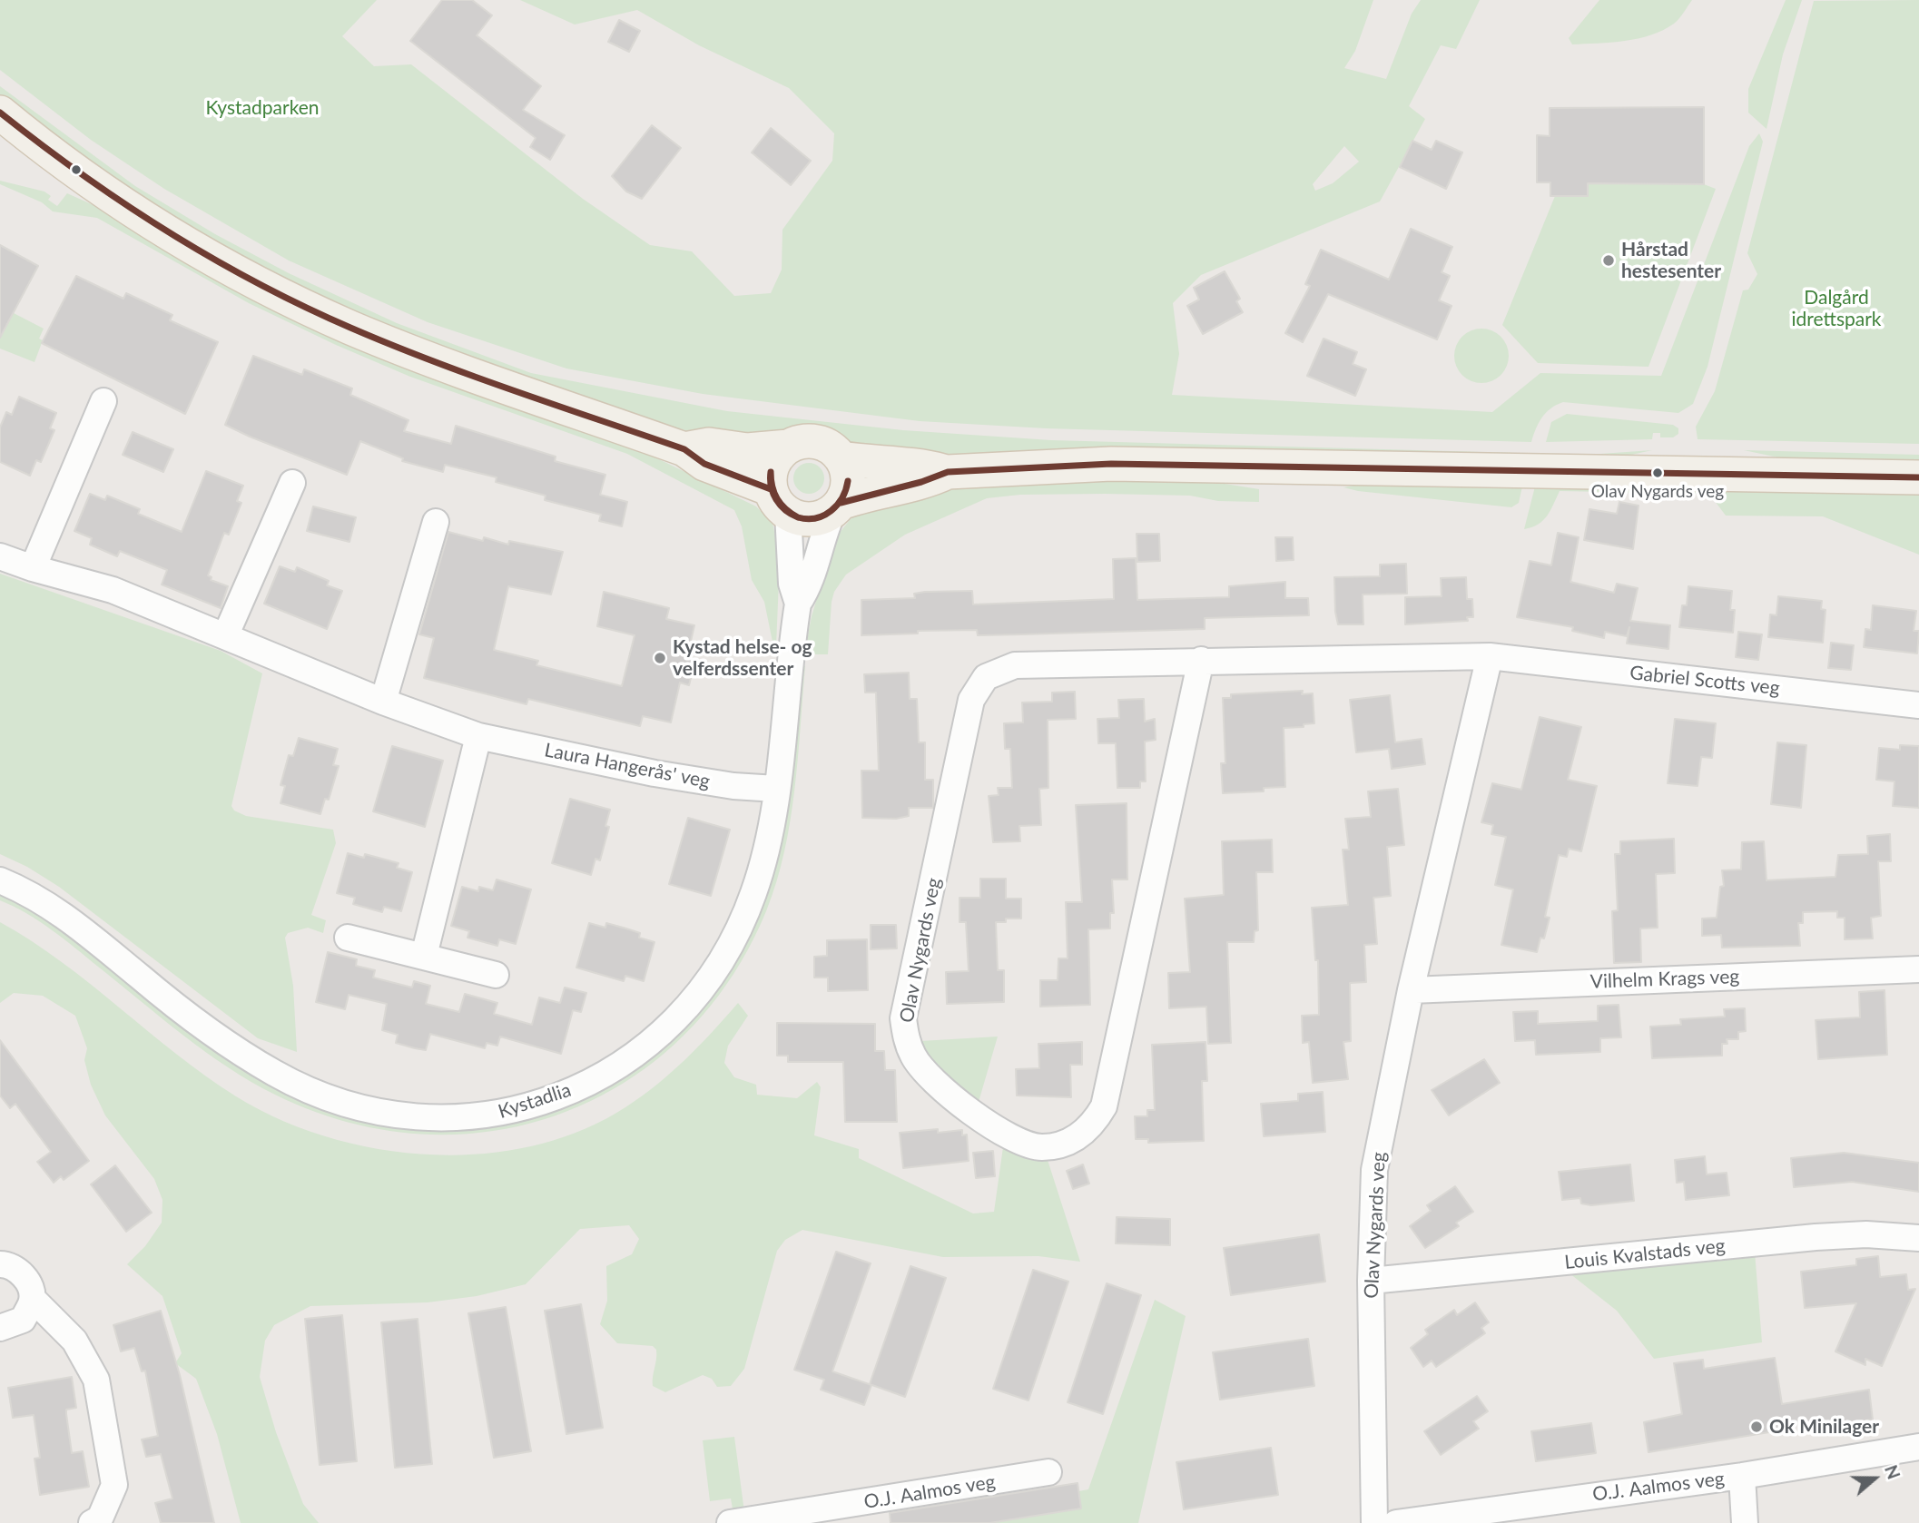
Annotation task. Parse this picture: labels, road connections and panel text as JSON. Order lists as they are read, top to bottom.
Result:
{
  "streets": {
    "street": [
      "Gabriel Scotts veg",
      "Laura Hangerås' veg",
      "Olav Nygards veg",
      "Vilhelm Krags veg",
      "Kystadlia",
      "Louis Kvalstads veg",
      "O.J. Aalmos veg"
    ]
  },
  "crossings": [
    ["Gabriel Scotts veg", "Olav Nygards veg"],
    ["Laura Hangerås' veg", "Kystadlia"],
    ["Olav Nygards veg", "Vilhelm Krags veg"],
    ["Olav Nygards veg", "Louis Kvalstads veg"]
  ],
  "parks": ["Kystadparken", "Dalgård idrettspark"],
  "places": [
    "Hårstad hestesenter",
    "Olav Nygards veg",
    "Kystad helse- og velferdssenter",
    "Ok Minilager"
  ],
  "north": "right"
}
